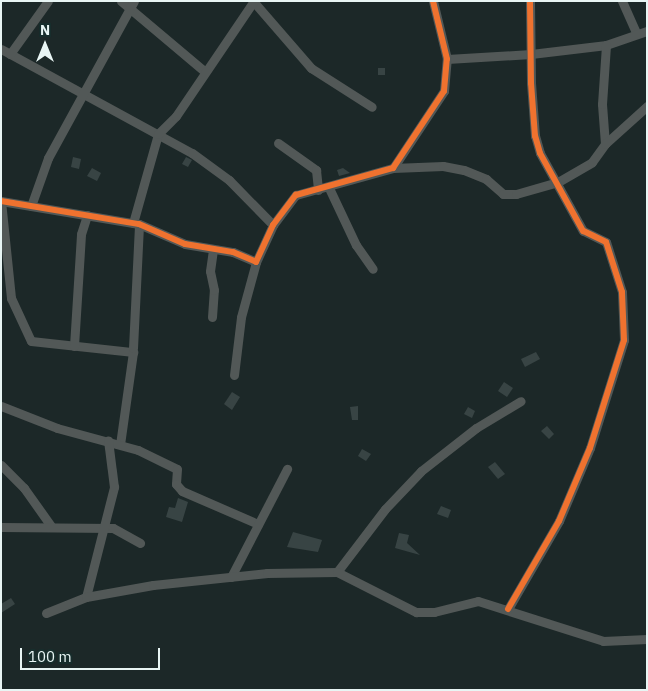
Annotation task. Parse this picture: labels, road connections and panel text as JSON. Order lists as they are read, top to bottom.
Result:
{
  "scale_bar": "100 m",
  "north": "top"
}
